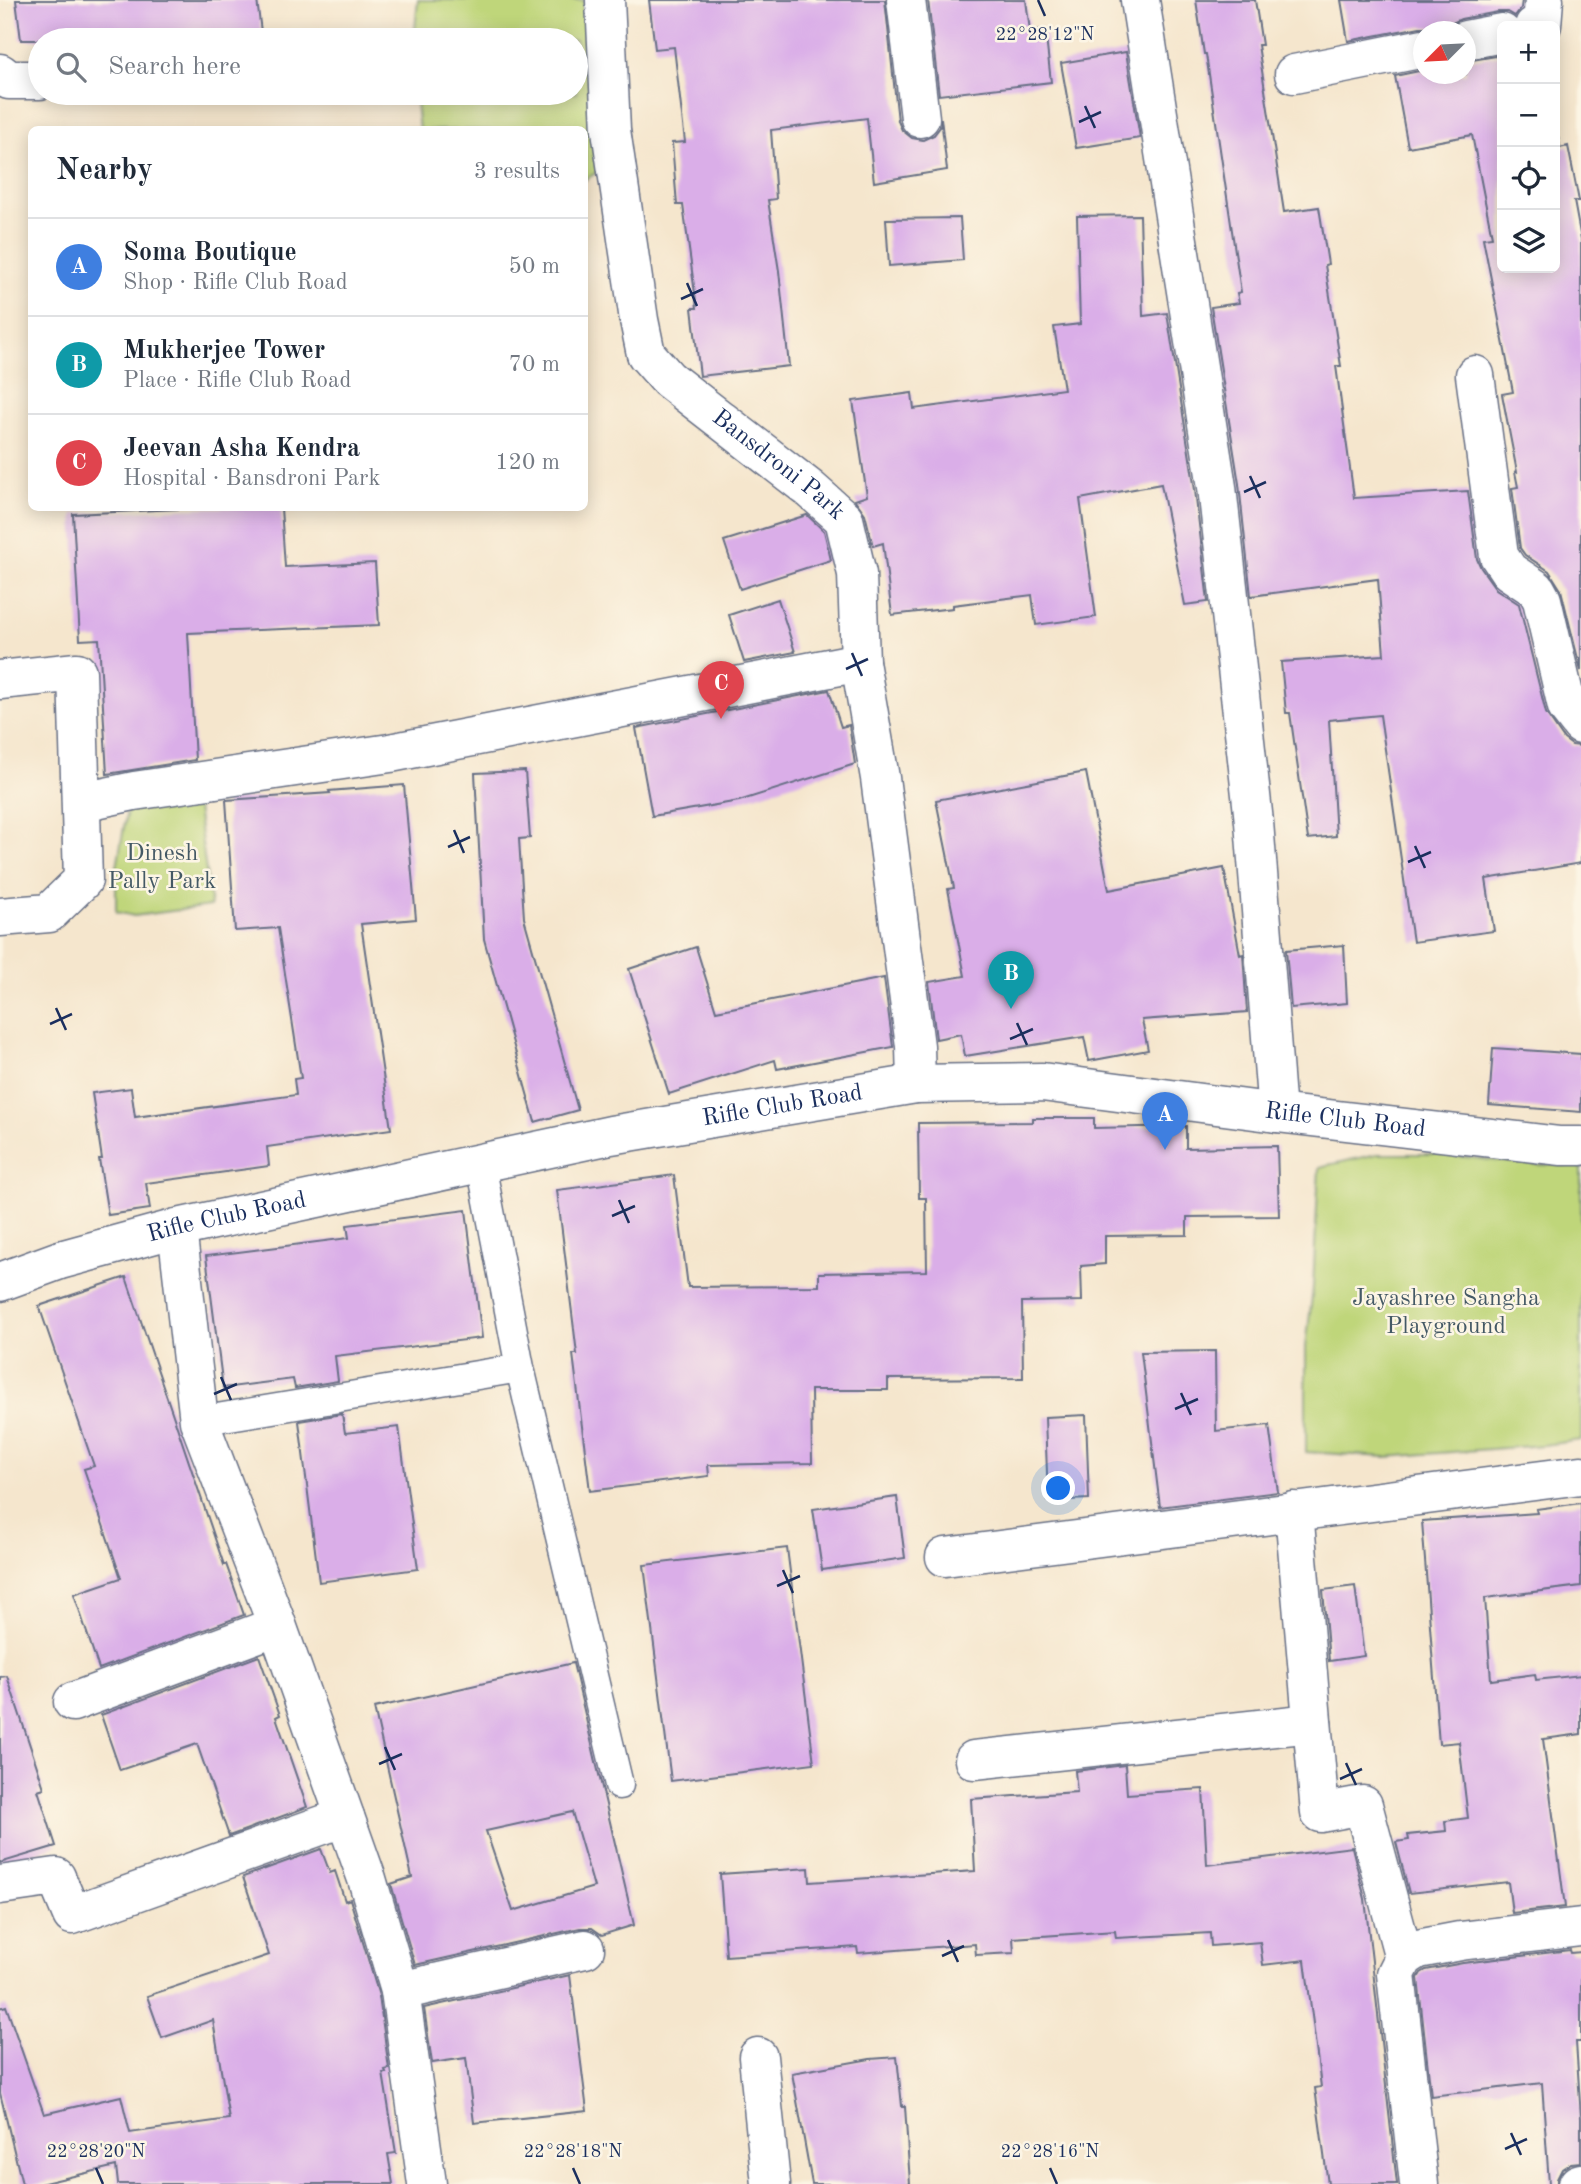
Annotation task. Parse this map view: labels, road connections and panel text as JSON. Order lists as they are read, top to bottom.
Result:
{
  "streets": {
    "street": ["Bansdroni Park", "Rifle Club Road"]
  },
  "crossings": [
    ["Bansdroni Park", "Rifle Club Road"]
  ],
  "parks": ["Dinesh Pally Park", "Jayashree Sangha Playground"],
  "north": "bottom left",
  "page": {
    "map_buttons": ["+", "−"],
    "search": "Search here",
    "heading": ["Nearby", "3 results"],
    "list": [
      {
        "mark": "A",
        "name": "Soma Boutique",
        "note": "Shop · Rifle Club Road",
        "value": "50 m"
      },
      {
        "mark": "B",
        "name": "Mukherjee Tower",
        "note": "Place · Rifle Club Road",
        "value": "70 m"
      },
      {
        "mark": "C",
        "name": "Jeevan Asha Kendra",
        "note": "Hospital · Bansdroni Park",
        "value": "120 m"
      }
    ],
    "pins": ["C", "B", "A"]
  },
  "coordinates": [
    "22°28'12\"N",
    "22°28'20\"N",
    "22°28'18\"N",
    "22°28'16\"N"
  ]
}
